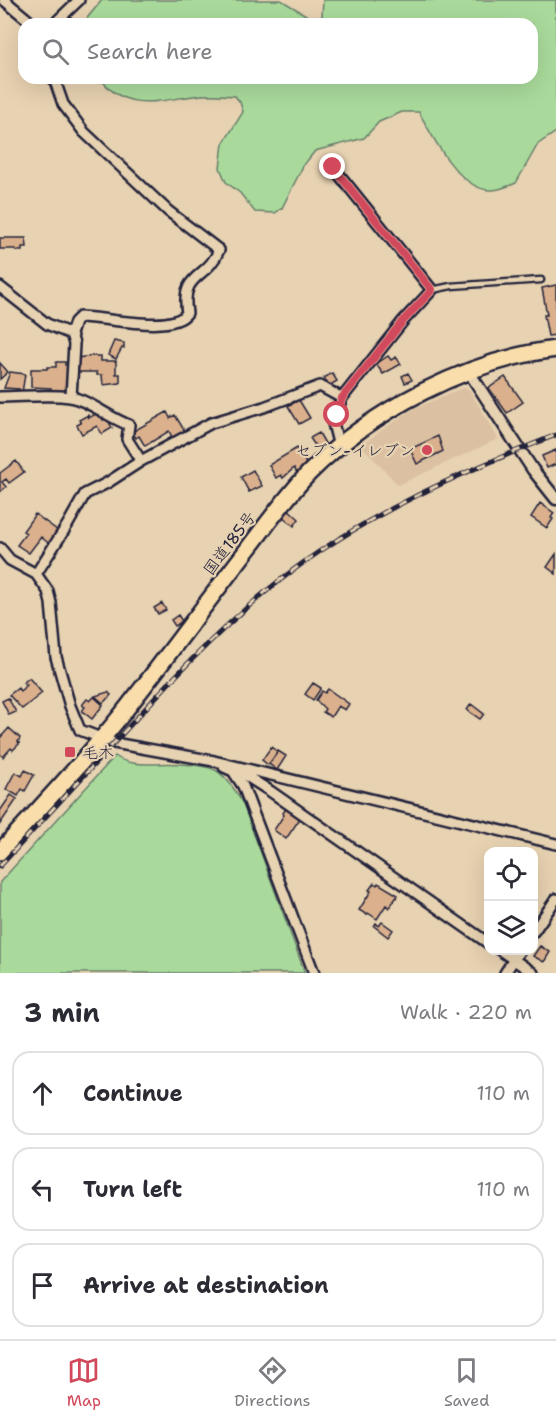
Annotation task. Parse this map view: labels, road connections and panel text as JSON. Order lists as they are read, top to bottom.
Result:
{
  "streets": {
    "highway": ["国道185号"]
  },
  "places": {
    "other": ["セブン-イレブン"],
    "transit": ["毛木"]
  },
  "page": {
    "search": "Search here",
    "heading": ["3 min", "Walk · 220 m"],
    "list": [
      ["Continue", "110 m"],
      ["Turn left", "110 m"],
      "Arrive at destination"
    ],
    "nav": ["Map", "Directions", "Saved"]
  }
}
